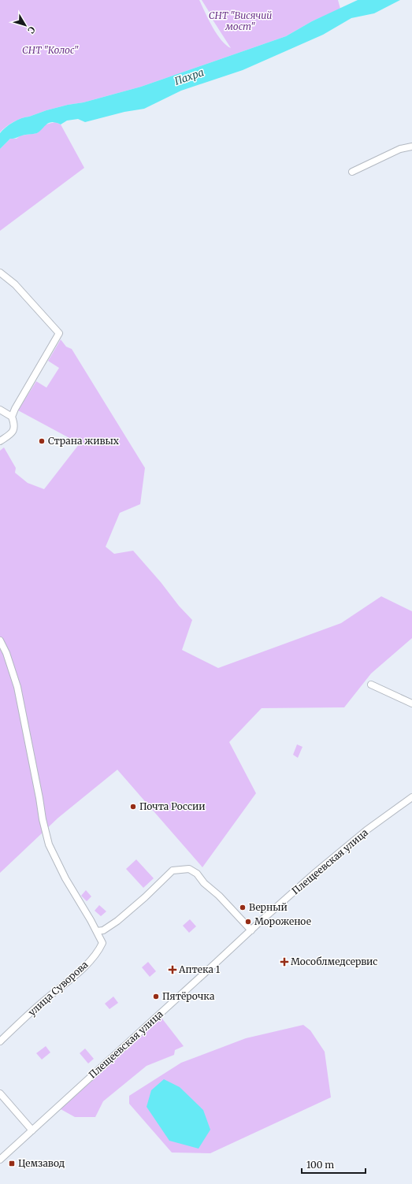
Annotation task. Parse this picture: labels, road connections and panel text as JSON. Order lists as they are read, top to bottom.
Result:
{
  "streets": {
    "street": ["Плещеевская улица", "улица Суворова"]
  },
  "water": ["Пахра"],
  "parks": ["СНТ \"Висячий мост\"", "СНТ \"Колос\""],
  "places": {
    "other": [
      "Страна живых",
      "Почта России",
      "Верный",
      "Мороженое",
      "Пятёрочка"
    ],
    "health": ["Мособлмедсервис", "Аптека 1"],
    "transit": ["Цемзавод"]
  },
  "scale_bar": "100 m",
  "north": "bottom right"
}
